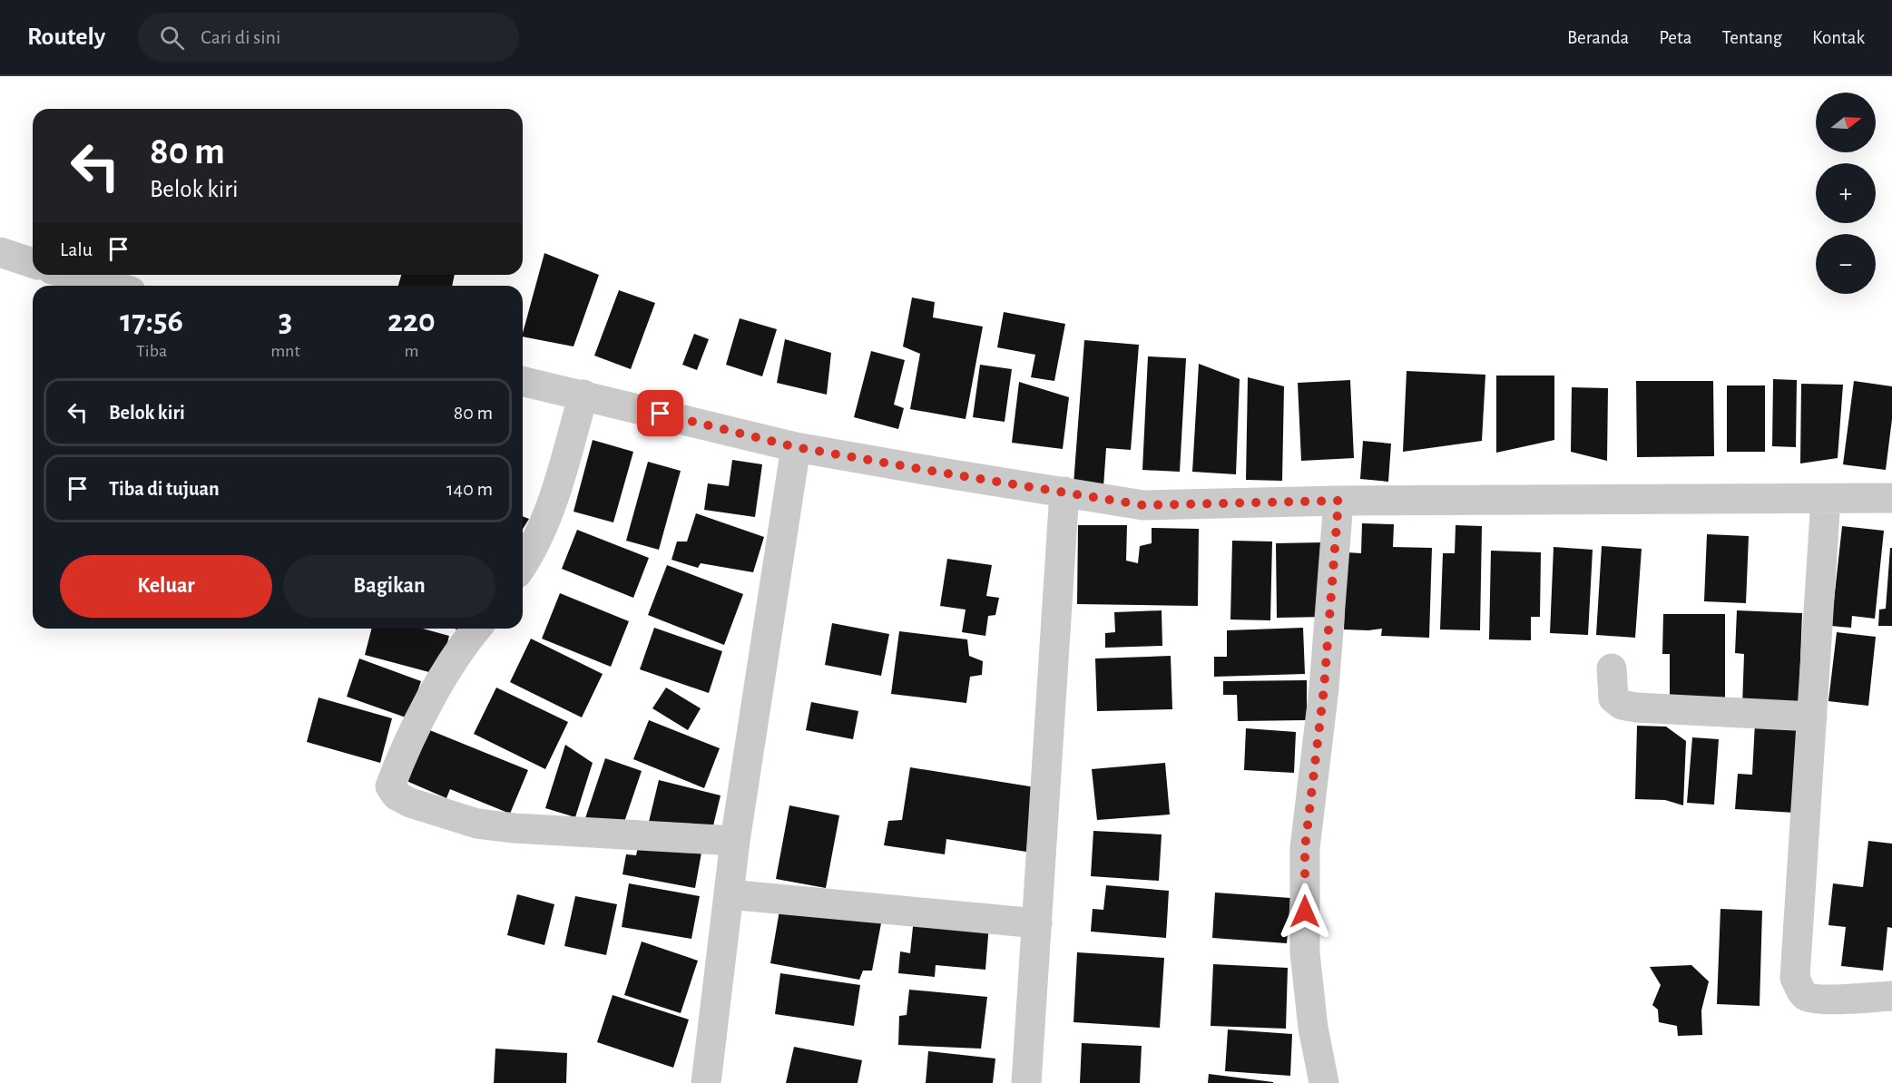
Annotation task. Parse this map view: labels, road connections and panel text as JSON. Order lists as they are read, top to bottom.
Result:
{
  "north": "right",
  "page": {
    "header": "Routely",
    "search": "Cari di sini",
    "nav": [
      "Beranda",
      "Peta",
      "Tentang",
      "Kontak"
    ],
    "map_buttons": ["+", "−"],
    "turn": ["80 m", "Belok kiri"],
    "then": "Lalu",
    "eta": [
      "17:56",
      "Tiba",
      "3",
      "mnt",
      "220",
      "m"
    ],
    "list": [
      {
        "name": "Belok kiri",
        "value": "80 m"
      },
      {
        "name": "Tiba di tujuan",
        "value": "140 m"
      }
    ],
    "buttons": ["Keluar", "Bagikan"]
  }
}
